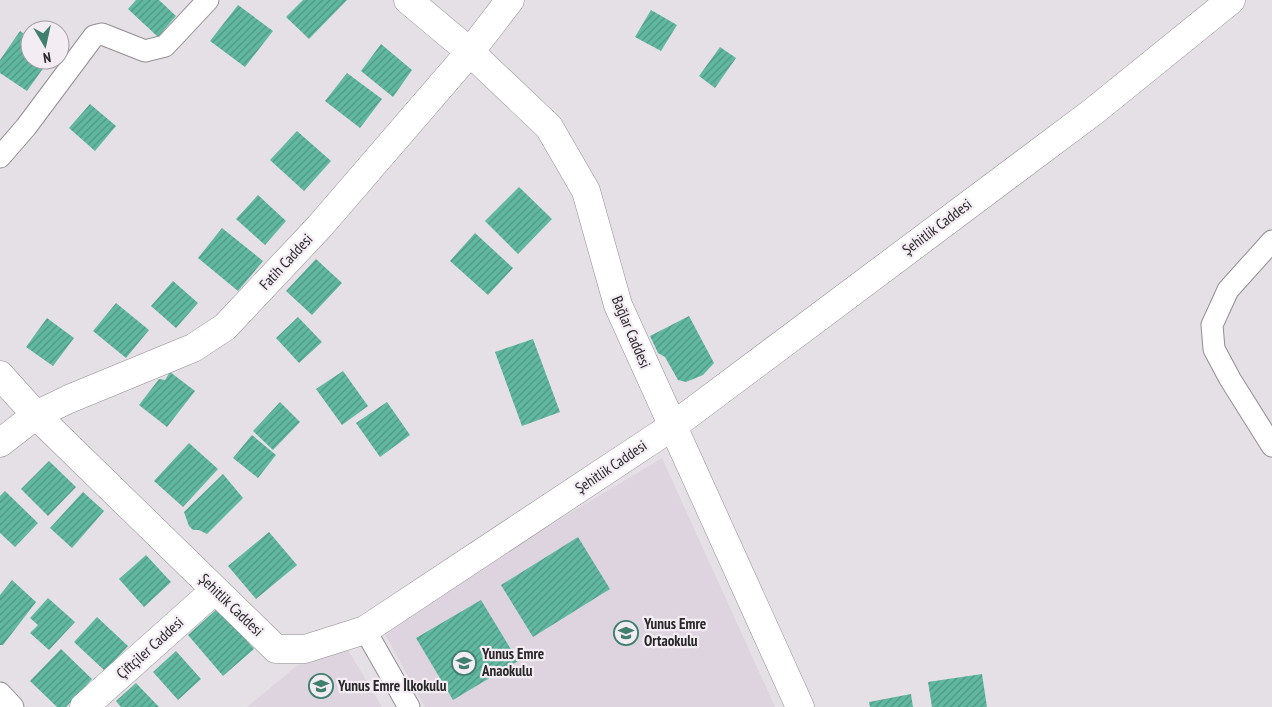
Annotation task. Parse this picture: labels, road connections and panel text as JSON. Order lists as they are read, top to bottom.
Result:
{
  "streets": {
    "street": [
      "Şehitlik Caddesi",
      "Fatih Caddesi",
      "Bağlar Caddesi",
      "Çiftçiler Caddesi"
    ]
  },
  "crossings": [
    ["Şehitlik Caddesi", "Fatih Caddesi"],
    ["Şehitlik Caddesi", "Bağlar Caddesi"],
    ["Şehitlik Caddesi", "Çiftçiler Caddesi"],
    ["Fatih Caddesi", "Bağlar Caddesi"]
  ],
  "places": {
    "school or university": ["Yunus Emre Ortaokulu", "Yunus Emre Anaokulu", "Yunus Emre İlkokulu"]
  },
  "north": "bottom"
}
